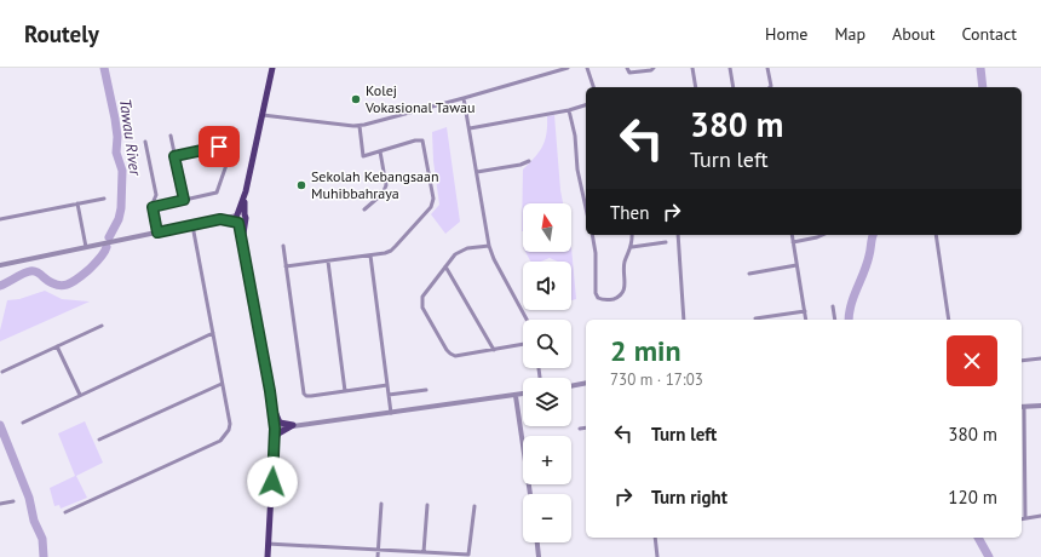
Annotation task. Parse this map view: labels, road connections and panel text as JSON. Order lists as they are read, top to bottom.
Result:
{
  "water": ["Tawau River"],
  "places": ["Kolej Vokasional Tawau", "Sekolah Kebangsaan Muhibbahraya"],
  "north": "top",
  "page": {
    "header": "Routely",
    "nav": [
      "Home",
      "Map",
      "About",
      "Contact"
    ],
    "turn": ["380 m", "Turn left"],
    "then": "Then",
    "map_buttons": ["+", "−"],
    "heading": ["2 min", "730 m · 17:03"],
    "list": [
      {
        "name": "Turn left",
        "value": "380 m"
      },
      {
        "name": "Turn right",
        "value": "120 m"
      }
    ]
  }
}
